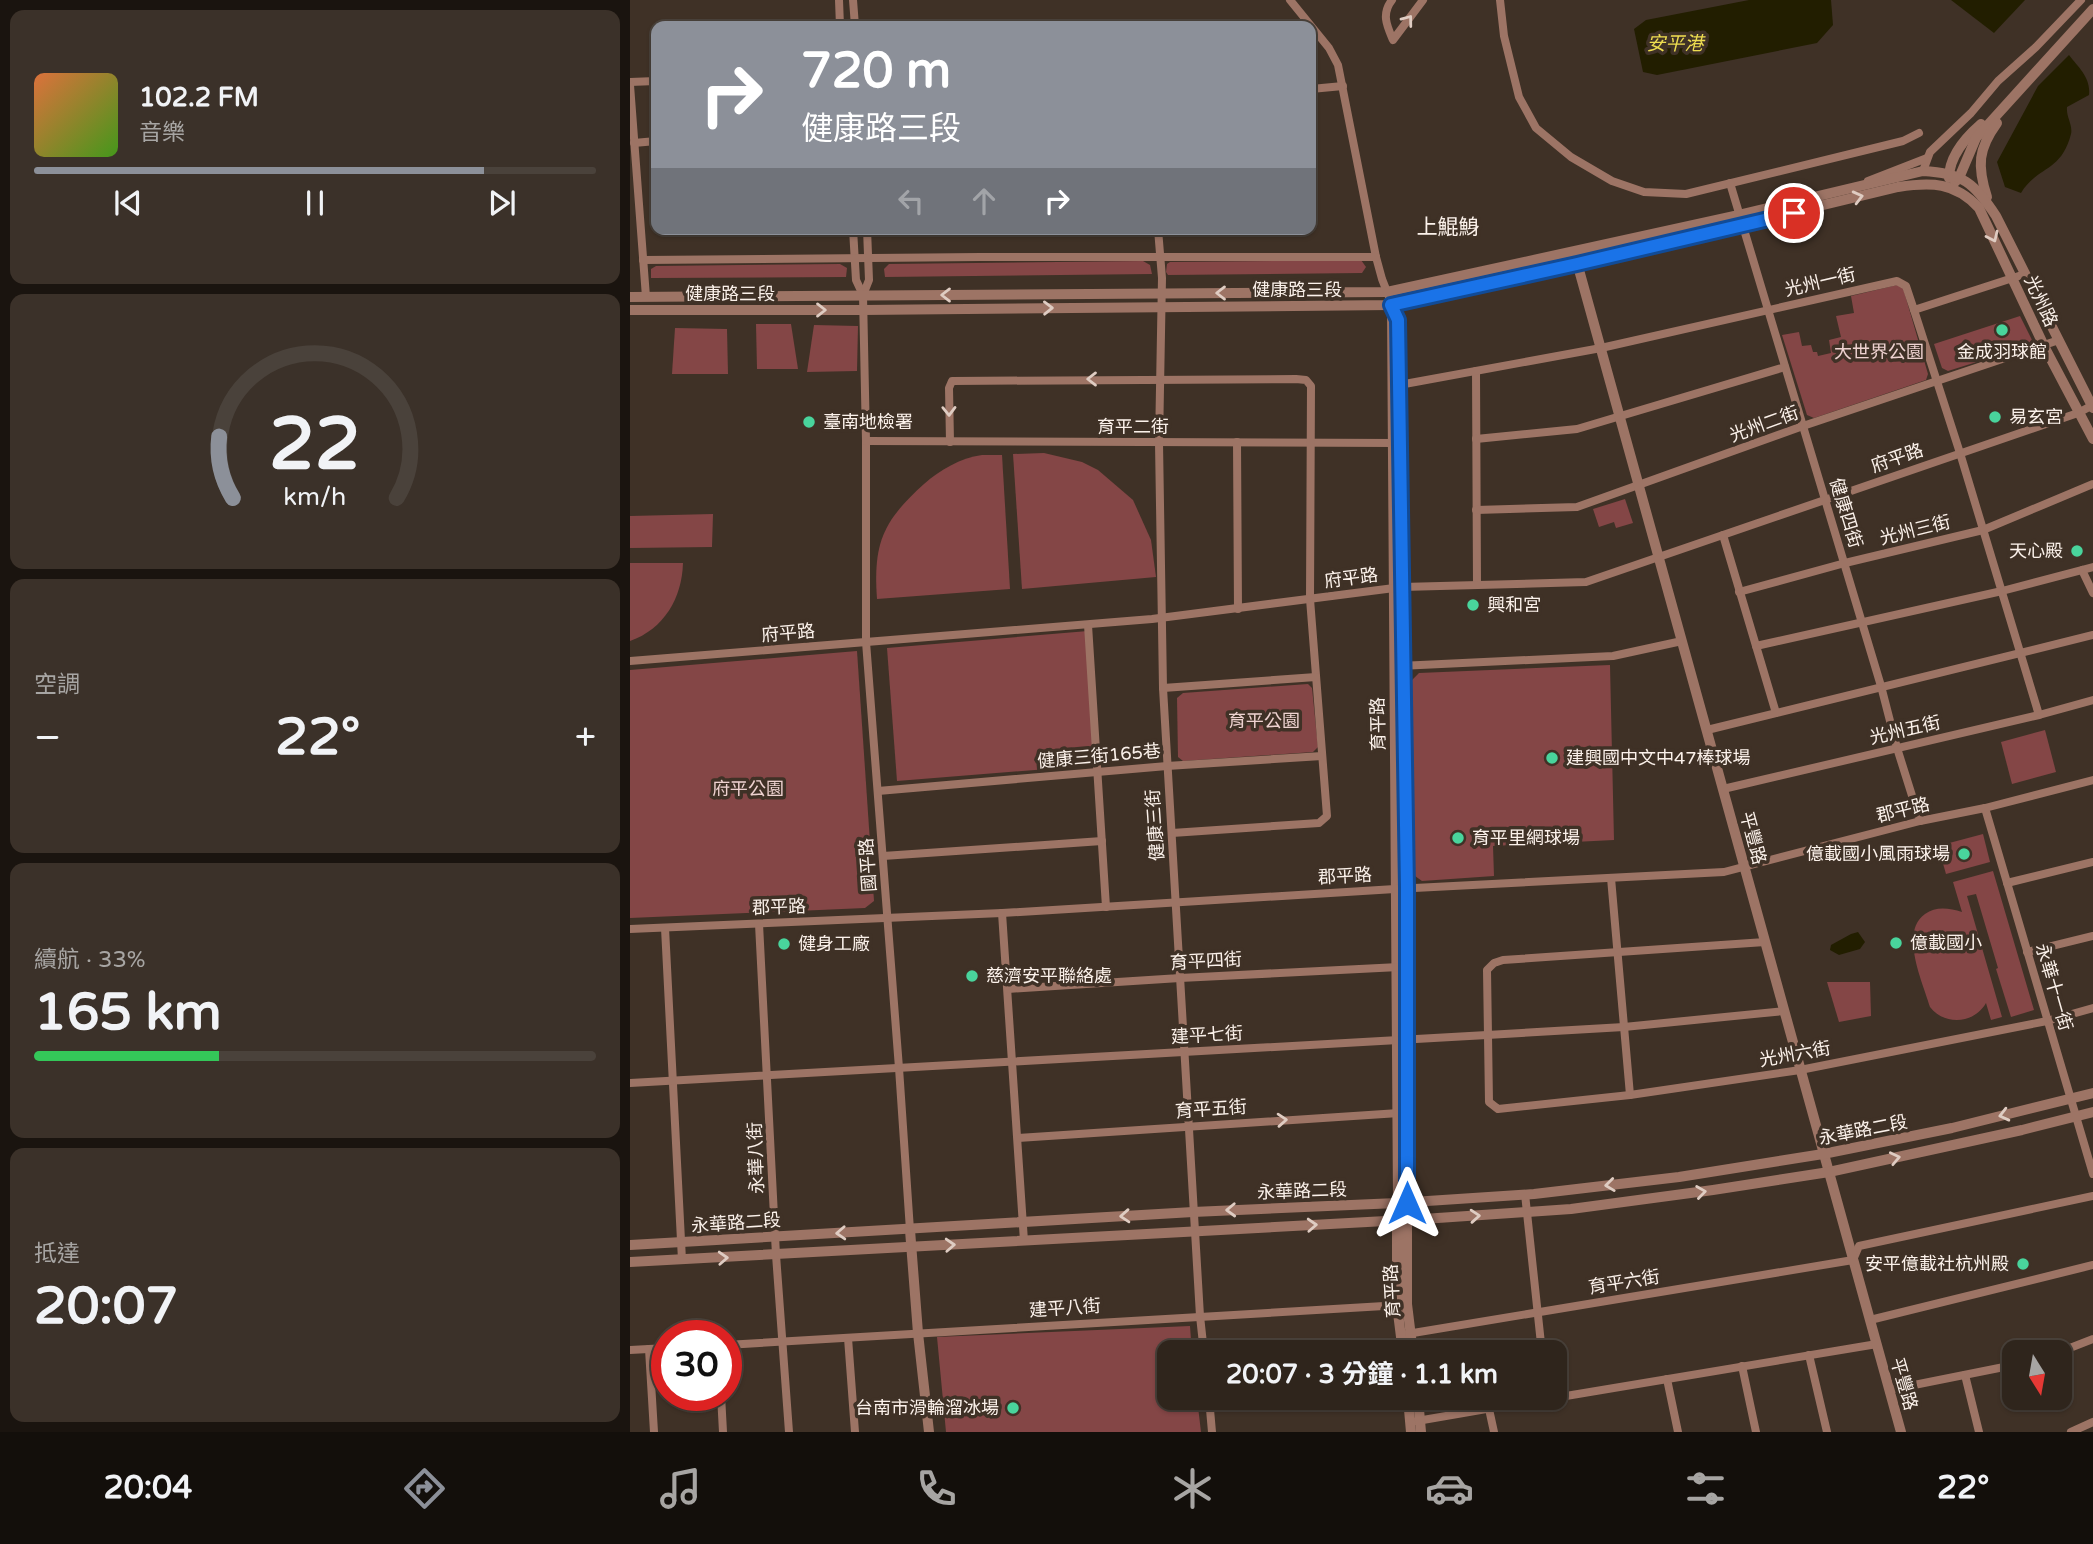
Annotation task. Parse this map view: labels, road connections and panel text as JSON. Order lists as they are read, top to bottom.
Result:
{
  "streets": {
    "street": [
      "光州一街",
      "健康路三段",
      "光州路",
      "光州二街",
      "育平二街",
      "府平路",
      "健康四街",
      "光州三街",
      "育平路",
      "光州五街",
      "健康三街165巷",
      "郡平路",
      "健康三街",
      "平豐路",
      "國平路",
      "育平四街",
      "永華十一街",
      "建平七街",
      "光州六街",
      "育平五街",
      "永華路二段",
      "永華八街",
      "育平六街",
      "建平八街"
    ]
  },
  "crossings": [
    ["光州一街", "健康四街"],
    ["光州一街", "育平路"],
    ["光州一街", "平豐路"],
    ["健康路三段", "光州路"],
    ["健康路三段", "健康四街"],
    ["健康路三段", "育平路"],
    ["健康路三段", "健康三街"],
    ["健康路三段", "平豐路"],
    ["健康路三段", "國平路"],
    ["光州路", "光州二街"],
    ["光州路", "府平路"],
    ["光州二街", "健康四街"],
    ["光州二街", "平豐路"],
    ["育平二街", "育平路"],
    ["育平二街", "健康三街"],
    ["育平二街", "國平路"],
    ["府平路", "健康四街"],
    ["府平路", "育平路"],
    ["府平路", "健康三街"],
    ["府平路", "平豐路"],
    ["府平路", "國平路"],
    ["健康四街", "光州三街"],
    ["健康四街", "光州五街"],
    ["健康四街", "郡平路"],
    ["育平路", "郡平路"],
    ["育平路", "育平四街"],
    ["育平路", "建平七街"],
    ["育平路", "育平五街"],
    ["育平路", "永華路二段"],
    ["育平路", "育平六街"],
    ["育平路", "建平八街"],
    ["光州五街", "平豐路"],
    ["健康三街165巷", "健康三街"],
    ["健康三街165巷", "國平路"],
    ["郡平路", "健康三街"],
    ["郡平路", "平豐路"],
    ["郡平路", "國平路"],
    ["郡平路", "永華十一街"],
    ["郡平路", "永華八街"],
    ["健康三街", "育平四街"],
    ["健康三街", "建平七街"],
    ["健康三街", "育平五街"],
    ["健康三街", "永華路二段"],
    ["健康三街", "建平八街"],
    ["平豐路", "建平七街"],
    ["平豐路", "光州六街"],
    ["平豐路", "永華路二段"],
    ["平豐路", "育平六街"],
    ["國平路", "建平七街"],
    ["國平路", "永華路二段"],
    ["國平路", "建平八街"],
    ["永華十一街", "光州六街"],
    ["永華十一街", "永華路二段"],
    ["建平七街", "光州六街"],
    ["建平七街", "永華八街"],
    ["永華路二段", "永華八街"],
    ["永華八街", "建平八街"]
  ],
  "one_way": ["育平五街"],
  "districts": ["上鯤鯓"],
  "water": ["安平港"],
  "parks": ["大世界公園", "育平公園", "府平公園"],
  "places": [
    "金成羽球館",
    "易玄宮",
    "臺南地檢署",
    "天心殿",
    "興和宮",
    "建興國中文中47棒球場",
    "育平里網球場",
    "億載國小風雨球場",
    "億載國小",
    "健身工廠",
    "慈濟安平聯絡處",
    "安平億載社杭州殿",
    "台南市滑輪溜冰場"
  ],
  "north": "bottom",
  "page": {
    "turn": ["720 m", "健康路三段"],
    "song": ["102.2 FM", "音樂"],
    "tile": [
      "空調",
      ["續航 · 33%", "165 km"],
      ["抵達", "20:07"]
    ],
    "heat": ["−", "22°", "+"],
    "limit": "30",
    "trip": "20:07 · 3 分鐘 · 1.1 km",
    "tabs": ["20:04", "22°"],
    "gauge": ["22", "km/h"]
  }
}
